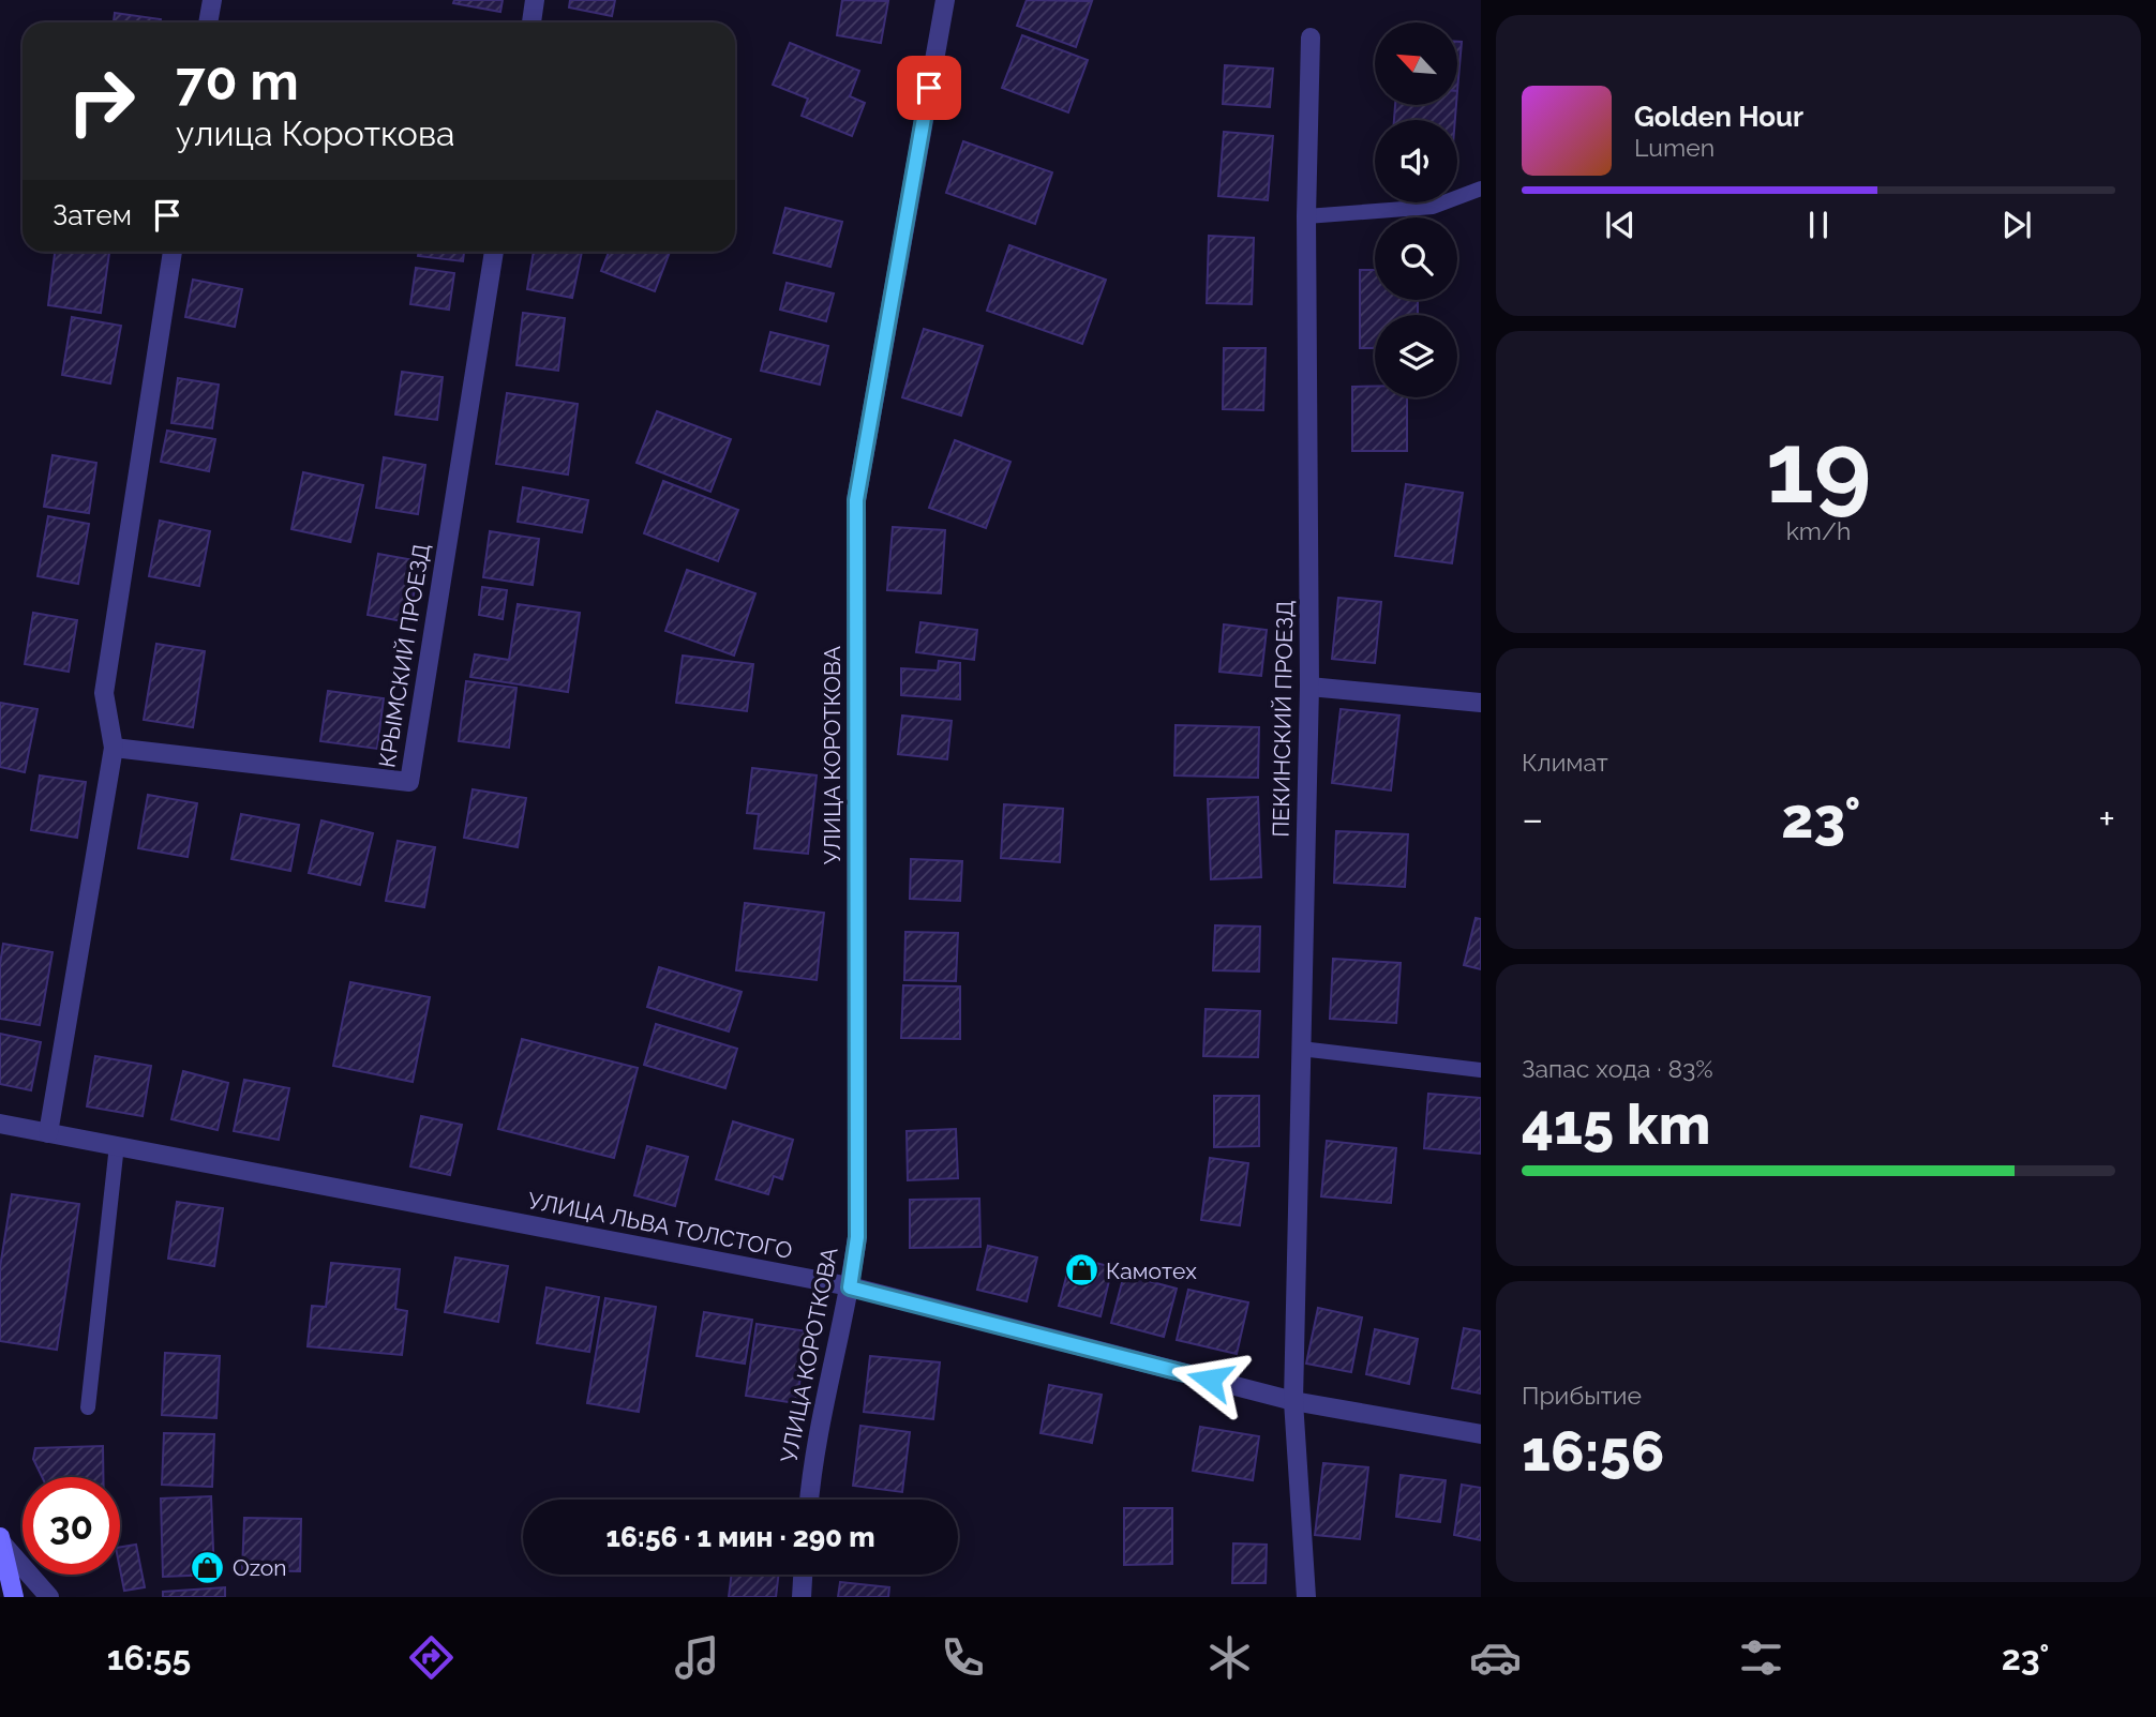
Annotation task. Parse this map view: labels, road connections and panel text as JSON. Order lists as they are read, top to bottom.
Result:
{
  "streets": {
    "street": [
      "КРЫМСКИЙ ПРОЕЗД",
      "ПЕКИНСКИЙ ПРОЕЗД",
      "УЛИЦА КОРОТКОВА",
      "УЛИЦА ЛЬВА ТОЛСТОГО"
    ]
  },
  "crossings": [
    ["ПЕКИНСКИЙ ПРОЕЗД", "УЛИЦА ЛЬВА ТОЛСТОГО"],
    ["УЛИЦА КОРОТКОВА", "УЛИЦА ЛЬВА ТОЛСТОГО"]
  ],
  "places": {
    "shop": ["Камотех", "Ozon"]
  },
  "north": "top left",
  "page": {
    "turn": ["70 m", "улица Короткова"],
    "song": ["Golden Hour", "Lumen"],
    "then": "Затем",
    "tile": [
      ["19", "km/h"],
      "Климат",
      ["Запас хода · 83%", "415 km"],
      ["Прибытие", "16:56"]
    ],
    "heat": ["−", "23°", "+"],
    "limit": "30",
    "trip": "16:56 · 1 мин · 290 m",
    "tabs": ["16:55", "23°"]
  }
}
